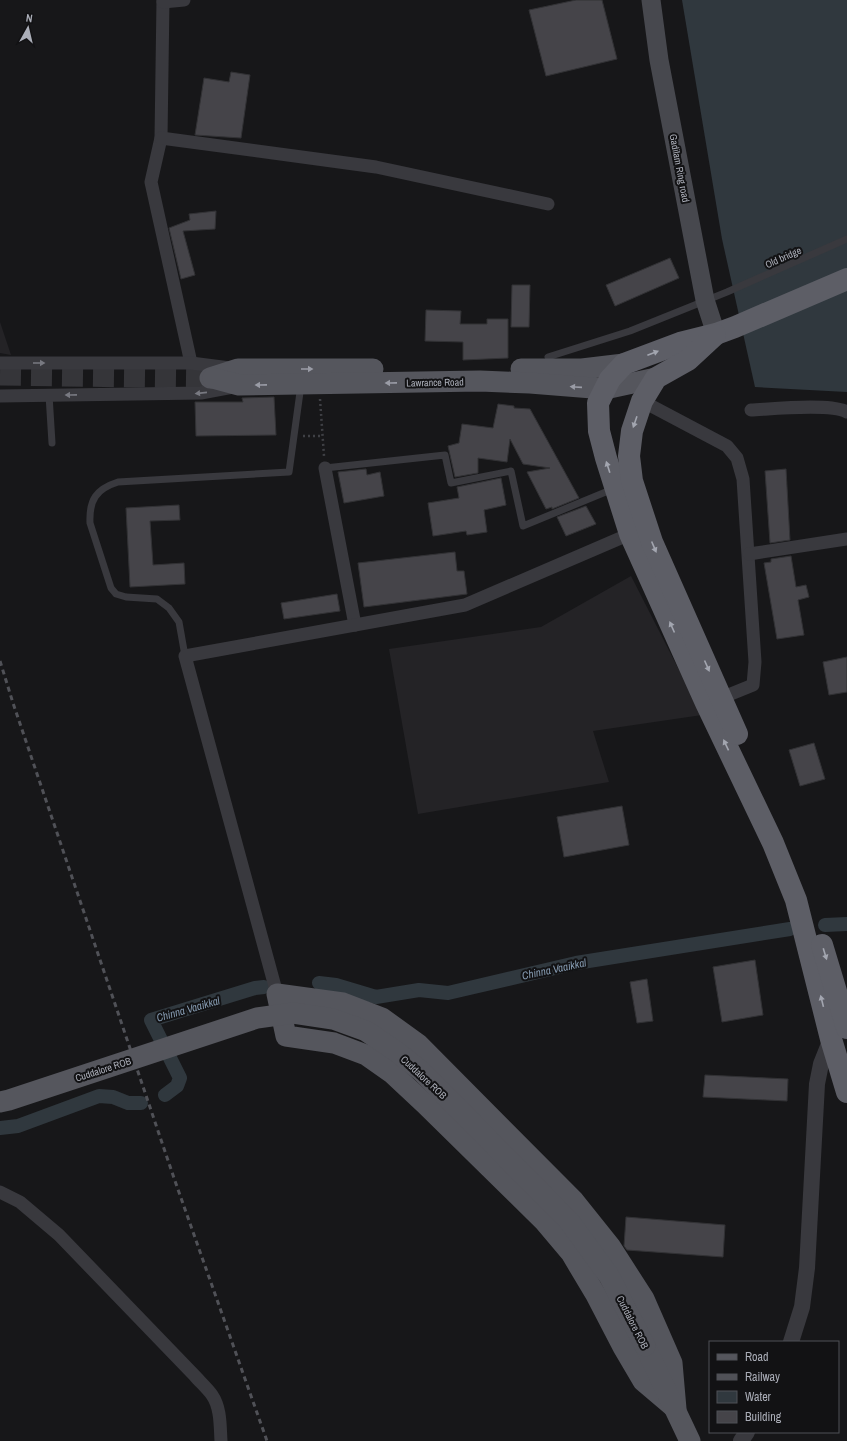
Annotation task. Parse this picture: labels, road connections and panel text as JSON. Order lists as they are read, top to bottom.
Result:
{
  "streets": {
    "main road": ["Gadilam Ring road", "Lawrance Road", "Cuddalore ROB"],
    "lane": ["Old bridge"]
  },
  "crossings": [
    ["Gadilam Ring road", "Old bridge"]
  ],
  "water": ["Chinna Vaaikkal"],
  "legend": [
    "Road",
    "Railway",
    "Water",
    "Building"
  ],
  "north": "top"
}
